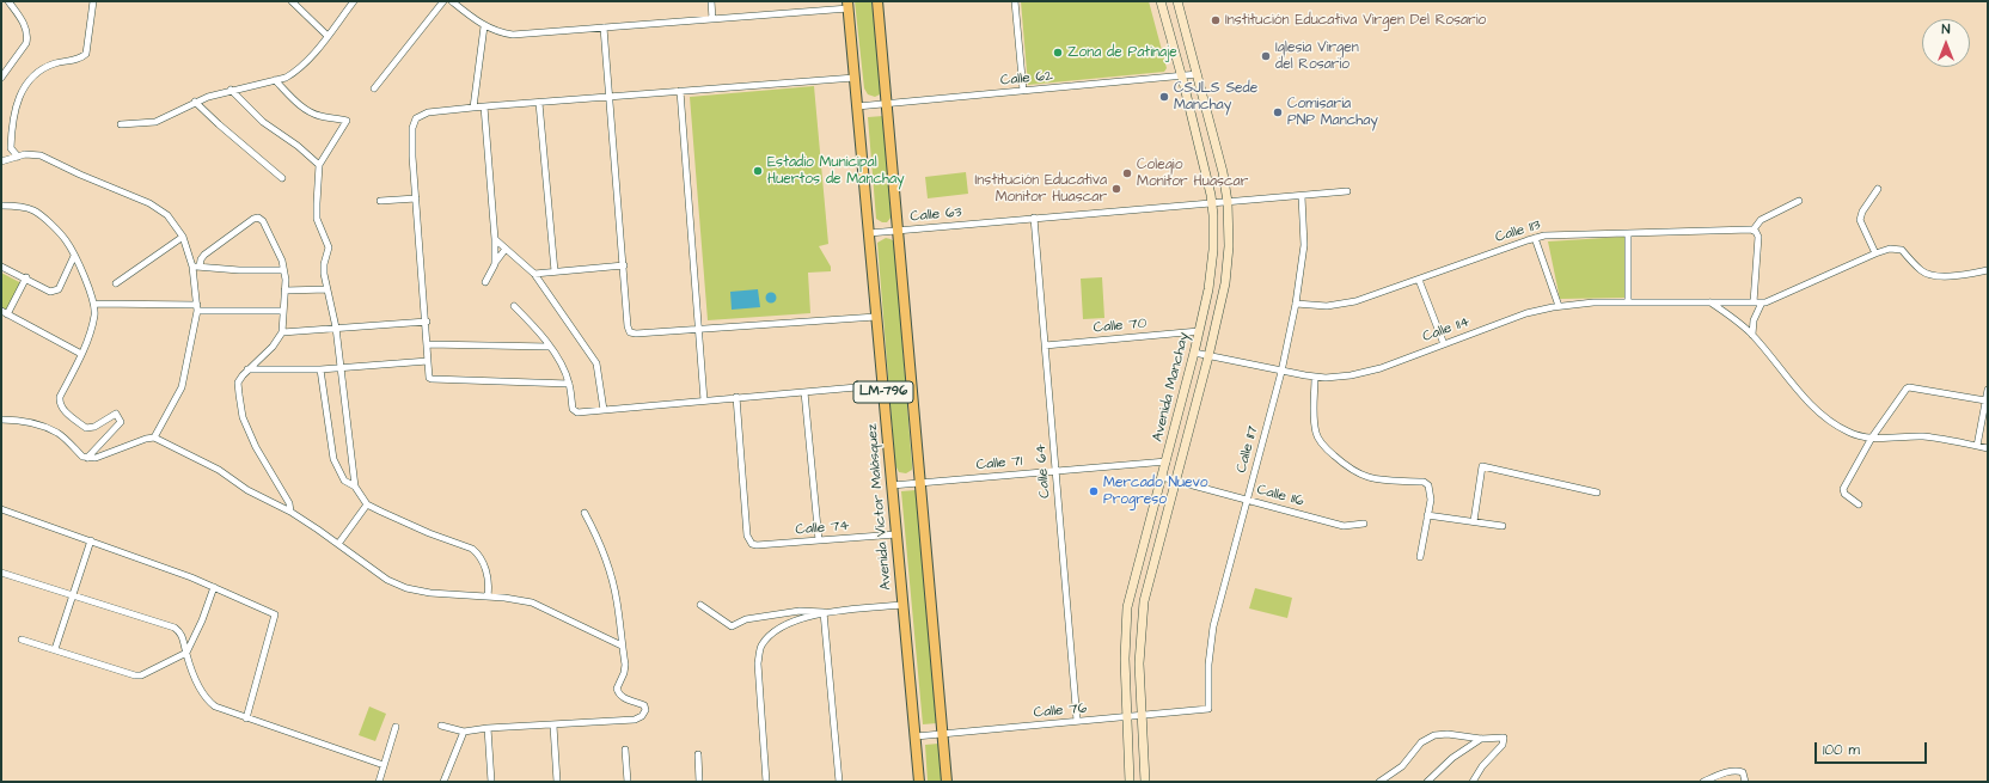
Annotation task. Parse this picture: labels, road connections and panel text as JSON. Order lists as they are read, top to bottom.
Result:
{
  "streets": {
    "main road": ["LM-796", "Avenida Victor Malásquez"],
    "street": [
      "Calle 62",
      "Calle 63",
      "Calle 113",
      "Calle 70",
      "Calle 114",
      "Avenida Manchay",
      "Calle 117",
      "Calle 71",
      "Calle 64",
      "Calle 116",
      "Calle 74",
      "Calle 76"
    ]
  },
  "crossings": [
    ["Calle 62", "Avenida Manchay"],
    ["Calle 62", "LM-796"],
    ["Calle 62", "Avenida Victor Malásquez"],
    ["Calle 63", "Avenida Manchay"],
    ["Calle 63", "LM-796"],
    ["Calle 63", "Calle 117"],
    ["Calle 63", "Calle 64"],
    ["Calle 63", "Avenida Victor Malásquez"],
    ["Calle 113", "Calle 117"],
    ["Calle 70", "Avenida Manchay"],
    ["Calle 70", "Calle 64"],
    ["Calle 114", "Avenida Manchay"],
    ["Calle 114", "Calle 117"],
    ["Avenida Manchay", "Calle 71"],
    ["Avenida Manchay", "Calle 116"],
    ["Avenida Manchay", "Calle 76"],
    ["LM-796", "Calle 71"],
    ["LM-796", "Calle 76"],
    ["Calle 117", "Calle 116"],
    ["Calle 117", "Calle 76"],
    ["Calle 71", "Calle 64"],
    ["Calle 71", "Avenida Victor Malásquez"],
    ["Calle 64", "Calle 76"],
    ["Avenida Victor Malásquez", "Calle 74"],
    ["Avenida Victor Malásquez", "Calle 76"]
  ],
  "places": [
    "Institución Educativa Virgen Del Rosario",
    "Zona de Patinaje",
    "Iglesia Virgen del Rosario",
    "CSJLS Sede Manchay",
    "Comisaría PNP Manchay",
    "Estadio Municipal Huertos de Manchay",
    "Colegio Monitor Huascar",
    "Institución Educativa Monitor Huascar",
    "Mercado Nuevo Progreso"
  ],
  "scale_bar": "100 m",
  "north": "top"
}
